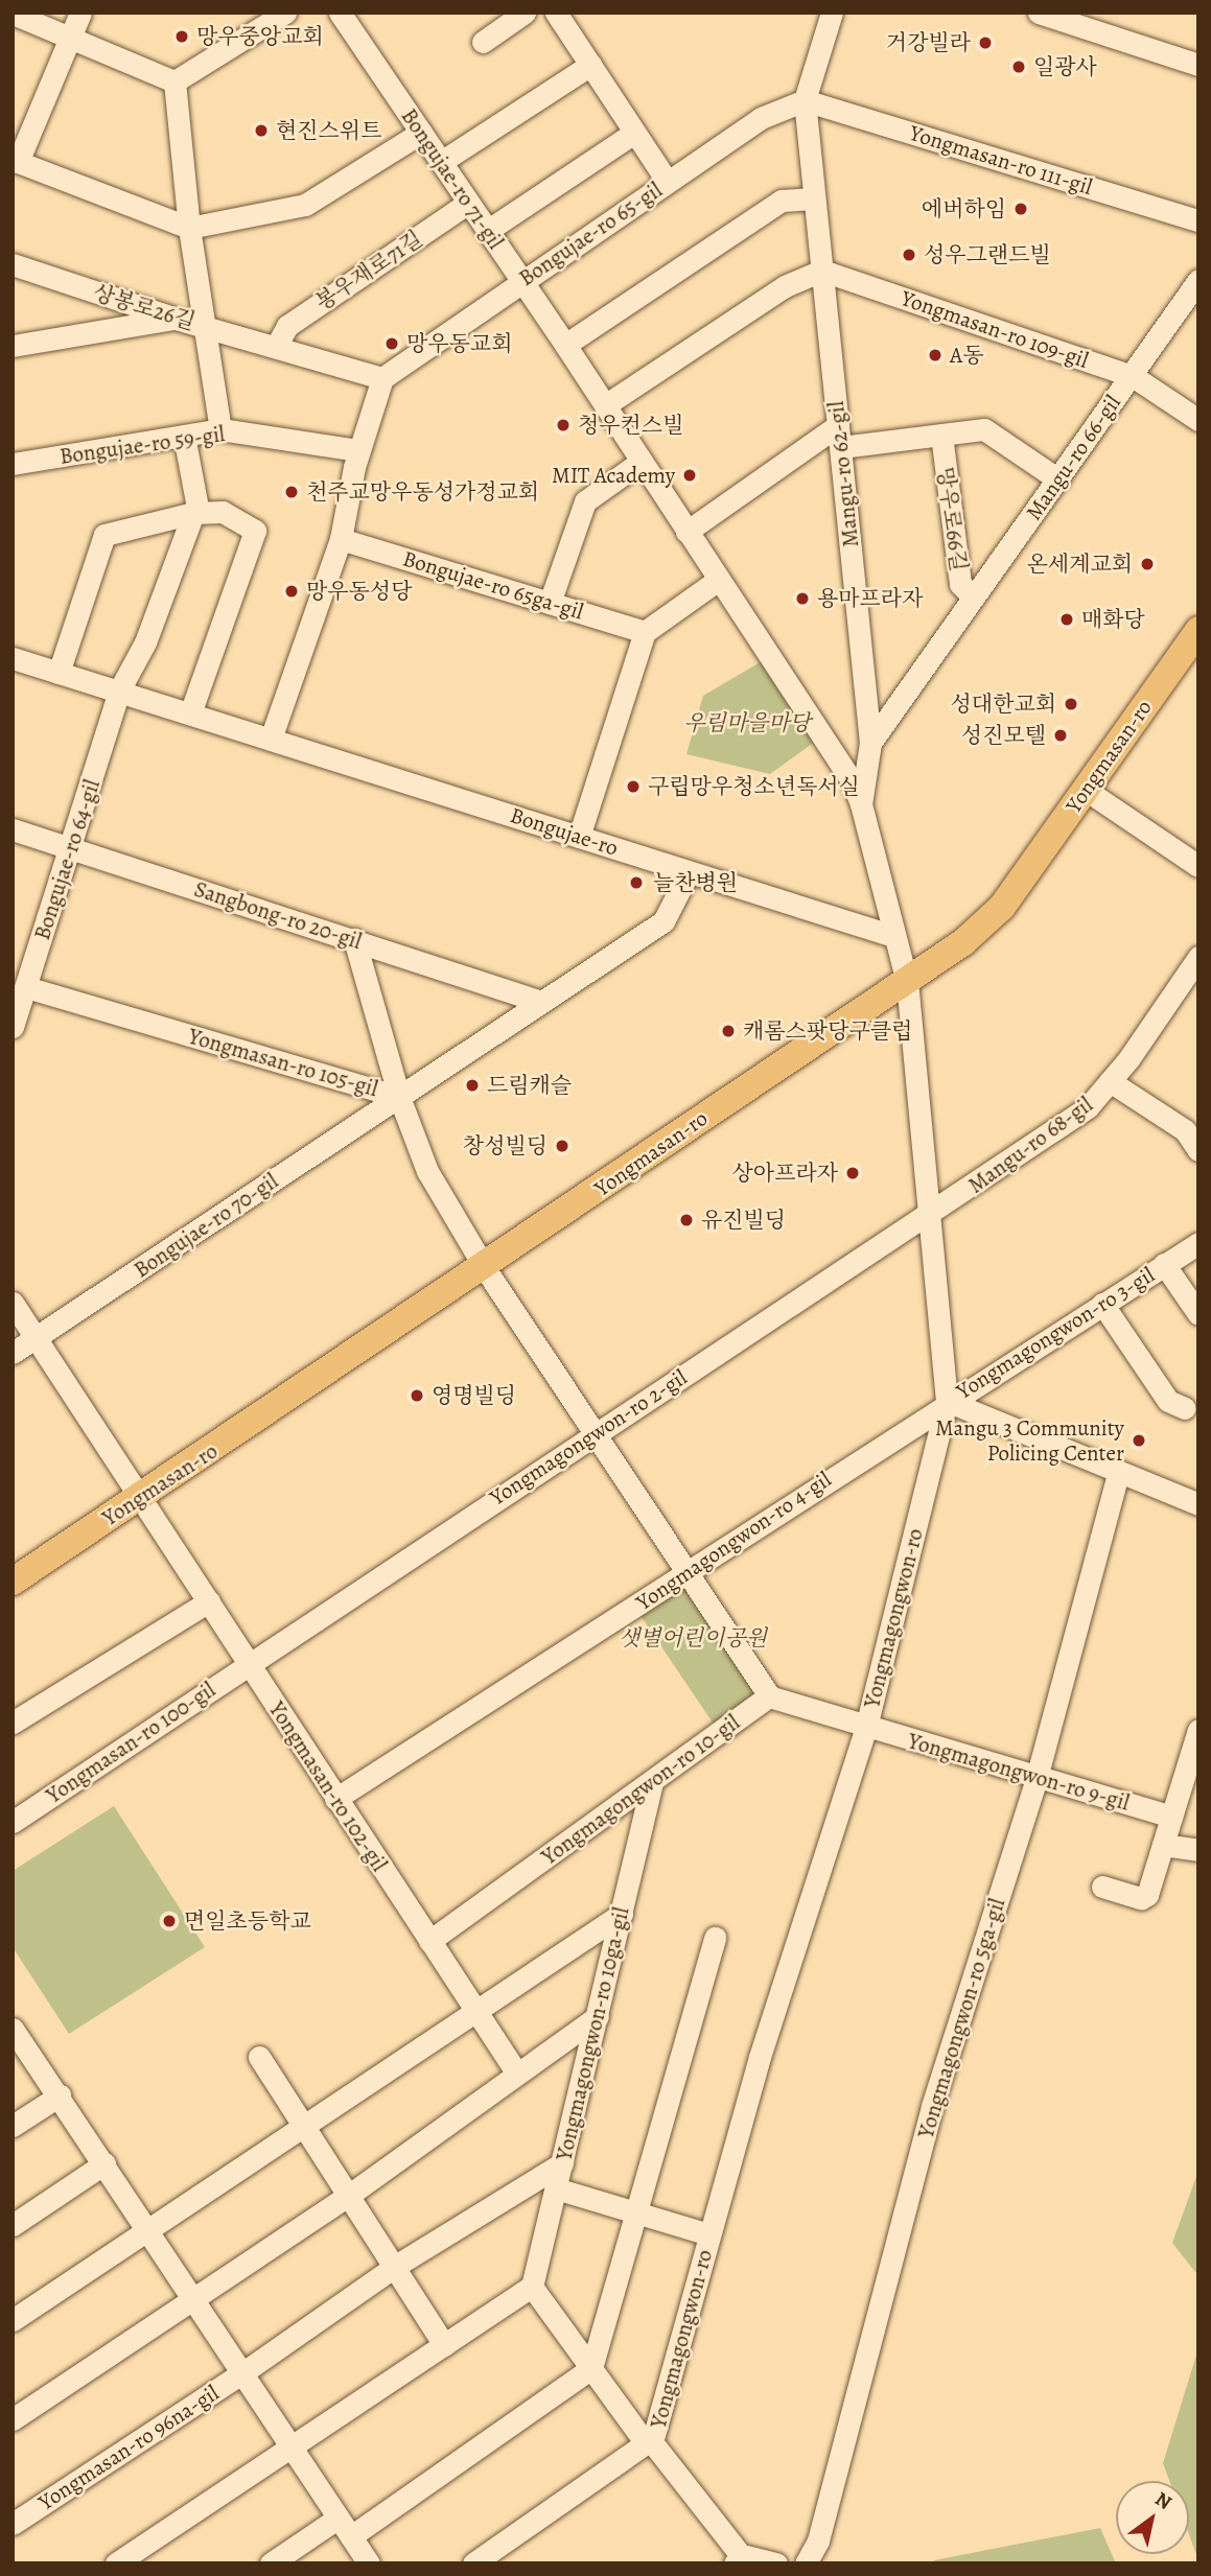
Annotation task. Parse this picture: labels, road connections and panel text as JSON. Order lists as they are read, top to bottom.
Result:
{
  "streets": {
    "main road": ["Yongmasan-ro"],
    "street": [
      "Yongmasan-ro 111-gil",
      "Bongujae-ro 71-gil",
      "Bongujae-ro 65-gil",
      "봉우재로71길",
      "상봉로26길",
      "Yongmasan-ro 109-gil",
      "Bongujae-ro 59-gil",
      "Mangu-ro 66-gil",
      "Mangu-ro 62-gil",
      "망우로66길",
      "Bongujae-ro 65ga-gil",
      "Bongujae-ro",
      "Bongujae-ro 64-gil",
      "Sangbong-ro 20-gil",
      "Yongmasan-ro 105-gil",
      "Mangu-ro 68-gil",
      "Bongujae-ro 70-gil",
      "Yongmagongwon-ro 3-gil",
      "Yongmagongwon-ro 2-gil",
      "Yongmagongwon-ro 4-gil",
      "Yongmagongwon-ro",
      "Yongmasan-ro 100-gil",
      "Yongmagongwon-ro 9-gil",
      "Yongmasan-ro 102-gil",
      "Yongmagongwon-ro 10-gil",
      "Yongmagongwon-ro 5ga-gil",
      "Yongmagongwon-ro 10ga-gil",
      "Yongmasan-ro 96na-gil"
    ]
  },
  "crossings": [
    ["Yongmasan-ro 111-gil", "Bongujae-ro 65-gil"],
    ["Yongmasan-ro 111-gil", "Mangu-ro 62-gil"],
    ["Bongujae-ro 71-gil", "Bongujae-ro 65-gil"],
    ["Bongujae-ro 71-gil", "봉우재로71길"],
    ["Bongujae-ro 71-gil", "Mangu-ro 62-gil"],
    ["Bongujae-ro 65-gil", "상봉로26길"],
    ["Bongujae-ro 65-gil", "Mangu-ro 62-gil"],
    ["봉우재로71길", "상봉로26길"],
    ["Yongmasan-ro 109-gil", "Mangu-ro 66-gil"],
    ["Yongmasan-ro 109-gil", "Mangu-ro 62-gil"],
    ["Mangu-ro 66-gil", "Mangu-ro 62-gil"],
    ["Mangu-ro 66-gil", "망우로66길"],
    ["Mangu-ro 62-gil", "망우로66길"],
    ["Mangu-ro 62-gil", "Bongujae-ro"],
    ["Yongmasan-ro", "Yongmasan-ro 105-gil"],
    ["Yongmasan-ro", "Yongmagongwon-ro"],
    ["Yongmasan-ro", "Yongmasan-ro 102-gil"],
    ["Bongujae-ro", "Bongujae-ro 64-gil"],
    ["Bongujae-ro", "Bongujae-ro 70-gil"],
    ["Bongujae-ro 64-gil", "Sangbong-ro 20-gil"],
    ["Bongujae-ro 64-gil", "Yongmasan-ro 105-gil"],
    ["Sangbong-ro 20-gil", "Bongujae-ro 70-gil"],
    ["Yongmasan-ro 105-gil", "Bongujae-ro 70-gil"],
    ["Yongmasan-ro 105-gil", "Yongmagongwon-ro 2-gil"],
    ["Yongmasan-ro 105-gil", "Yongmagongwon-ro 4-gil"],
    ["Yongmasan-ro 105-gil", "Yongmagongwon-ro 10-gil"],
    ["Mangu-ro 68-gil", "Yongmagongwon-ro 2-gil"],
    ["Mangu-ro 68-gil", "Yongmagongwon-ro"],
    ["Bongujae-ro 70-gil", "Yongmasan-ro 102-gil"],
    ["Yongmagongwon-ro 3-gil", "Yongmagongwon-ro 4-gil"],
    ["Yongmagongwon-ro 3-gil", "Yongmagongwon-ro"],
    ["Yongmagongwon-ro 2-gil", "Yongmagongwon-ro"],
    ["Yongmagongwon-ro 2-gil", "Yongmasan-ro 100-gil"],
    ["Yongmagongwon-ro 2-gil", "Yongmasan-ro 102-gil"],
    ["Yongmagongwon-ro 4-gil", "Yongmagongwon-ro"],
    ["Yongmagongwon-ro 4-gil", "Yongmasan-ro 102-gil"],
    ["Yongmagongwon-ro", "Yongmagongwon-ro 9-gil"],
    ["Yongmagongwon-ro", "Yongmagongwon-ro 10ga-gil"],
    ["Yongmasan-ro 100-gil", "Yongmasan-ro 102-gil"],
    ["Yongmagongwon-ro 9-gil", "Yongmagongwon-ro 5ga-gil"],
    ["Yongmasan-ro 102-gil", "Yongmagongwon-ro 10-gil"],
    ["Yongmagongwon-ro 10-gil", "Yongmagongwon-ro 10ga-gil"]
  ],
  "parks": ["우림마을마당", "샛별어린이공원"],
  "places": [
    "망우중앙교회",
    "거강빌라",
    "일광사",
    "현진스위트",
    "에버하임",
    "성우그랜드빌",
    "망우동교회",
    "A동",
    "청우컨스빌",
    "MIT Academy",
    "천주교망우동성가정교회",
    "온세계교회",
    "망우동성당",
    "용마프라자",
    "매화당",
    "성대한교회",
    "성진모텔",
    "구립망우청소년독서실",
    "늘찬병원",
    "캐롬스팟당구클럽",
    "드림캐슬",
    "창성빌딩",
    "상아프라자",
    "유진빌딩",
    "영명빌딩",
    "Mangu 3 Community Policing Center",
    "면일초등학교"
  ],
  "north": "top right"
}
